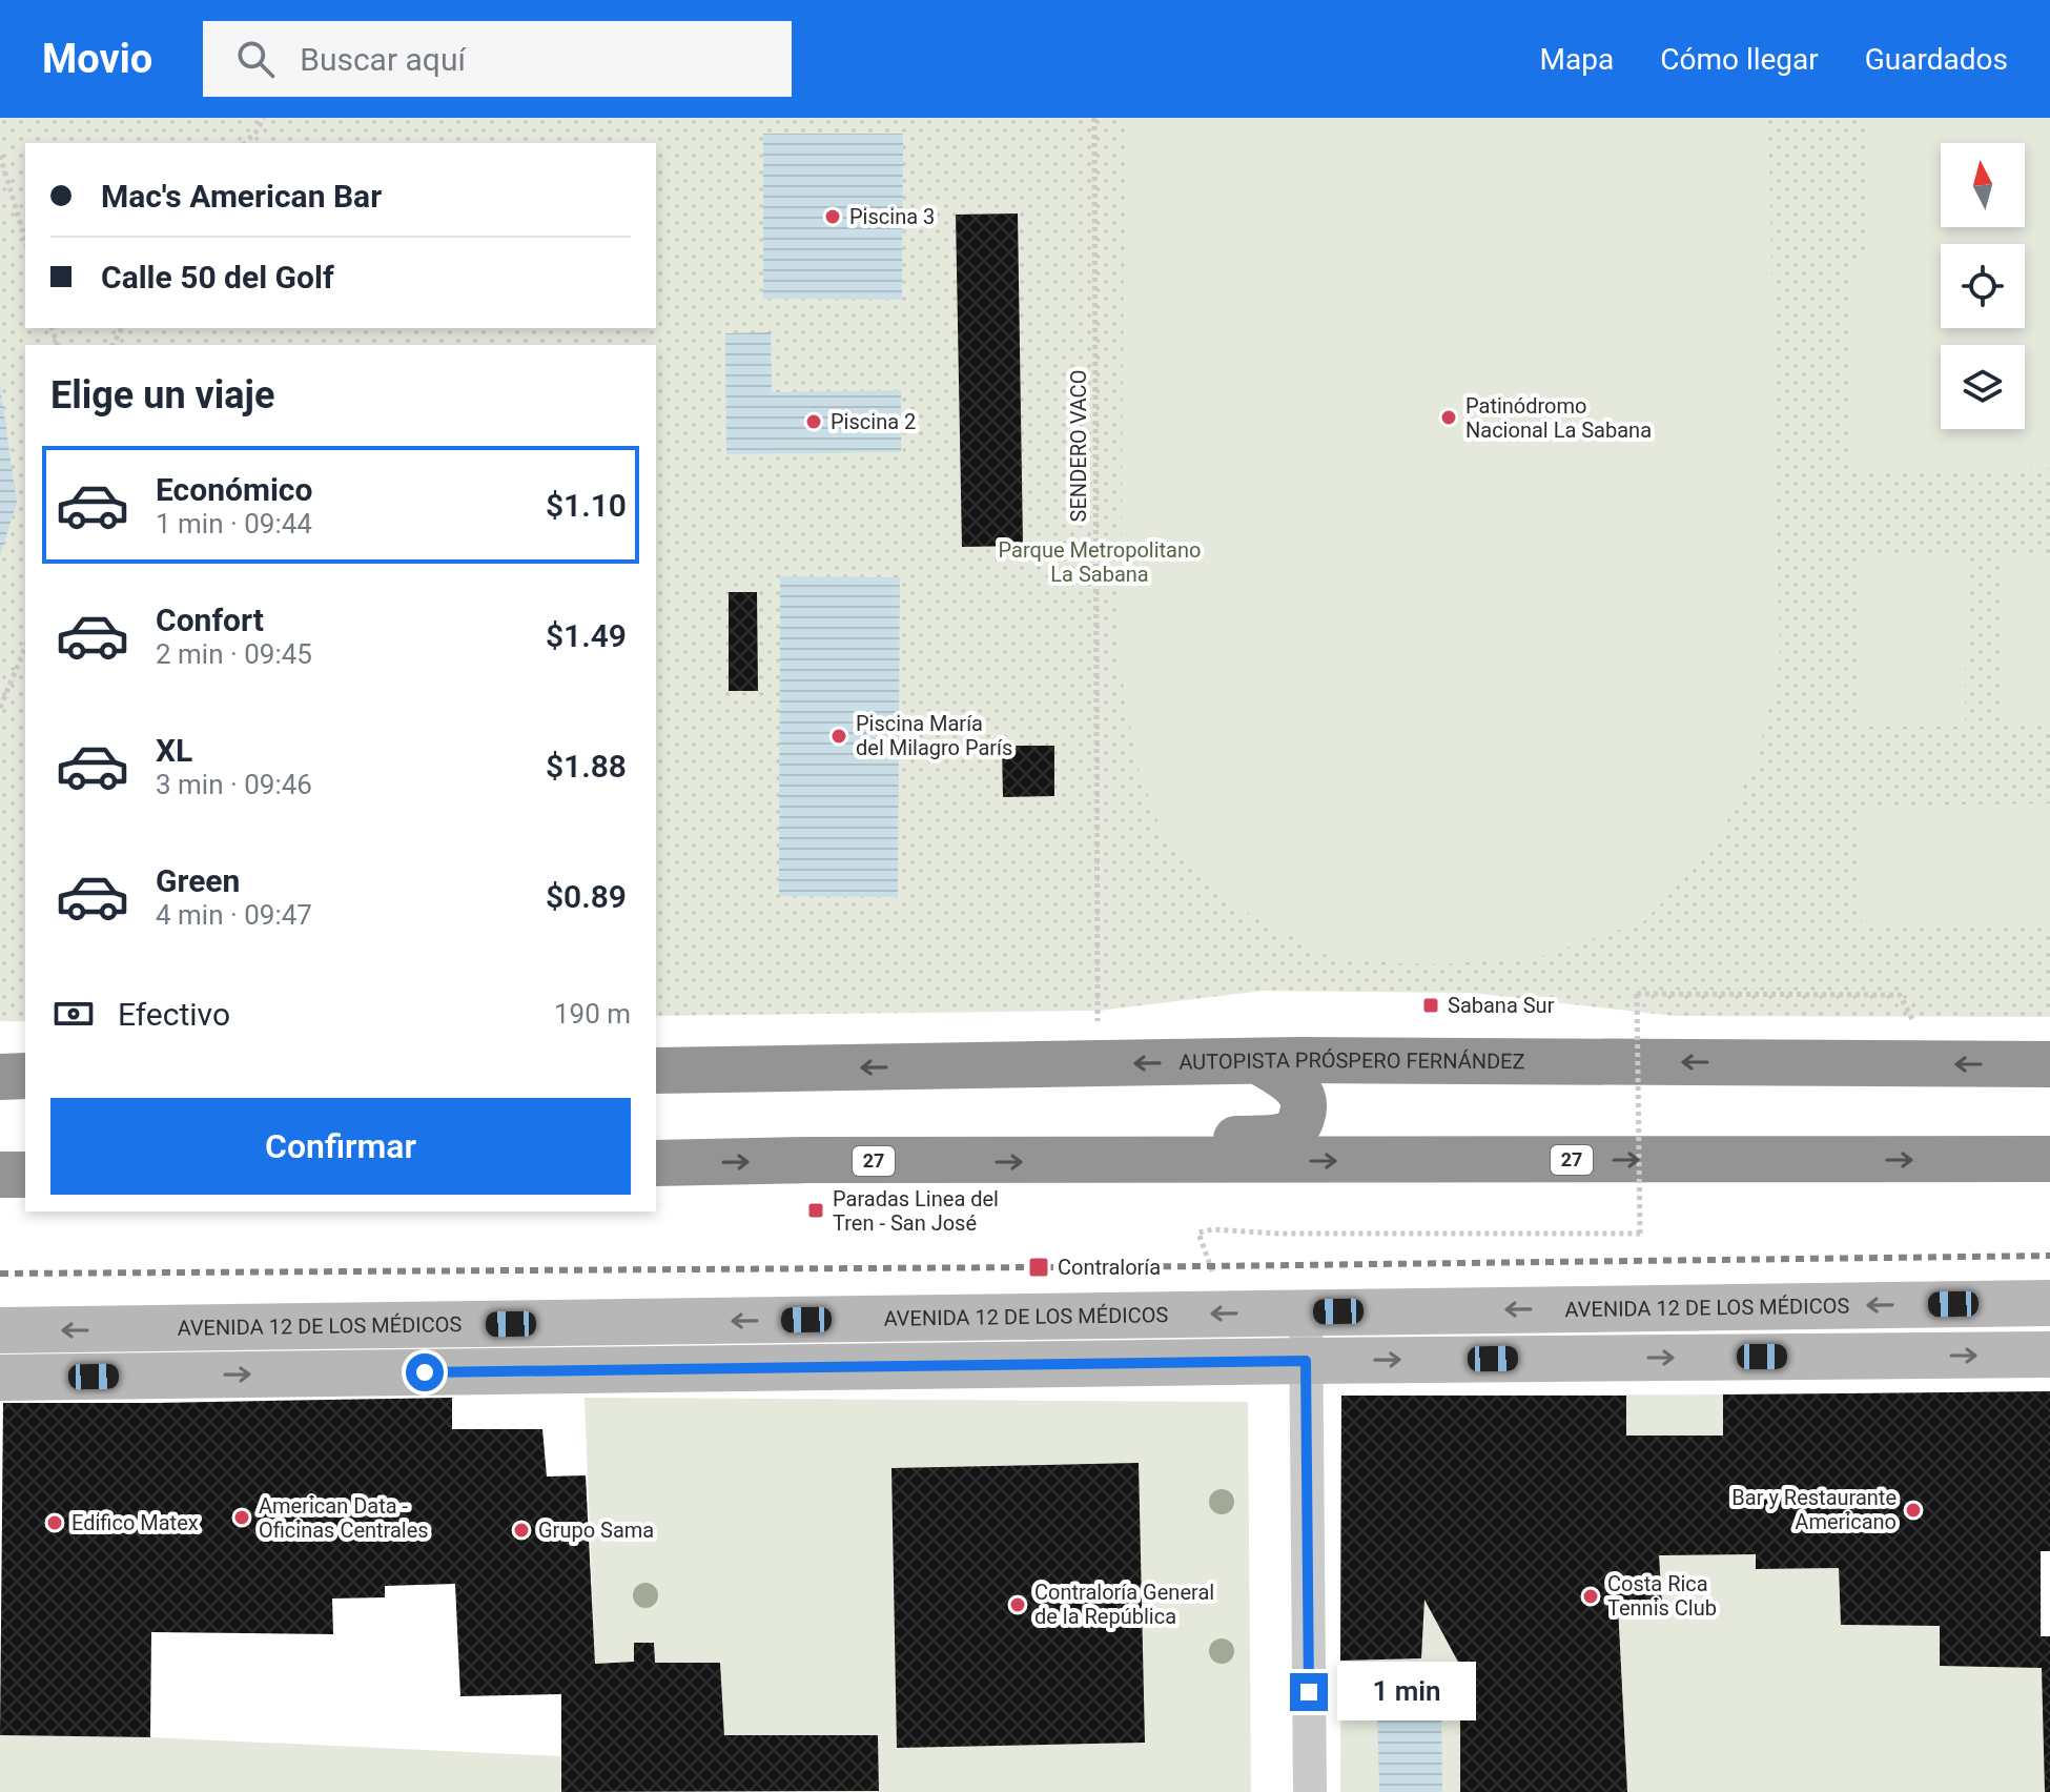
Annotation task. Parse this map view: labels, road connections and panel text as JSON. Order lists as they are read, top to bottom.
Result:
{
  "streets": {
    "highway": ["AUTOPISTA PRÓSPERO FERNÁNDEZ", "27"],
    "main road": ["AVENIDA 12 DE LOS MÉDICOS"],
    "path": ["SENDERO VACO"]
  },
  "parks": ["Parque Metropolitano La Sabana"],
  "places": {
    "other": [
      "Piscina 3",
      "Patinódromo Nacional La Sabana",
      "Piscina 2",
      "Piscina María del Milagro París",
      "Bar y Restaurante Americano",
      "American Data - Oficinas Centrales",
      "Edifico Matex",
      "Grupo Sama",
      "Costa Rica Tennis Club",
      "Contraloría General de la República"
    ],
    "transit": ["Sabana Sur", "Paradas Linea del Tren - San José", "Contraloría"]
  },
  "north": "top",
  "page": {
    "header": "Movio",
    "search": "Buscar aquí",
    "nav": ["Mapa", "Cómo llegar", "Guardados"],
    "banner": ["Mac's American Bar", "Calle 50 del Golf"],
    "heading": "Elige un viaje",
    "list": [
      {
        "name": "Económico",
        "note": "1 min · 09:44",
        "value": "$1.10"
      },
      {
        "name": "Confort",
        "note": "2 min · 09:45",
        "value": "$1.49"
      },
      {
        "name": "XL",
        "note": "3 min · 09:46",
        "value": "$1.88"
      },
      {
        "name": "Green",
        "note": "4 min · 09:47",
        "value": "$0.89"
      }
    ],
    "pay": ["Efectivo", "190 m"],
    "buttons": "Confirmar",
    "bubble": "1 min"
  }
}
